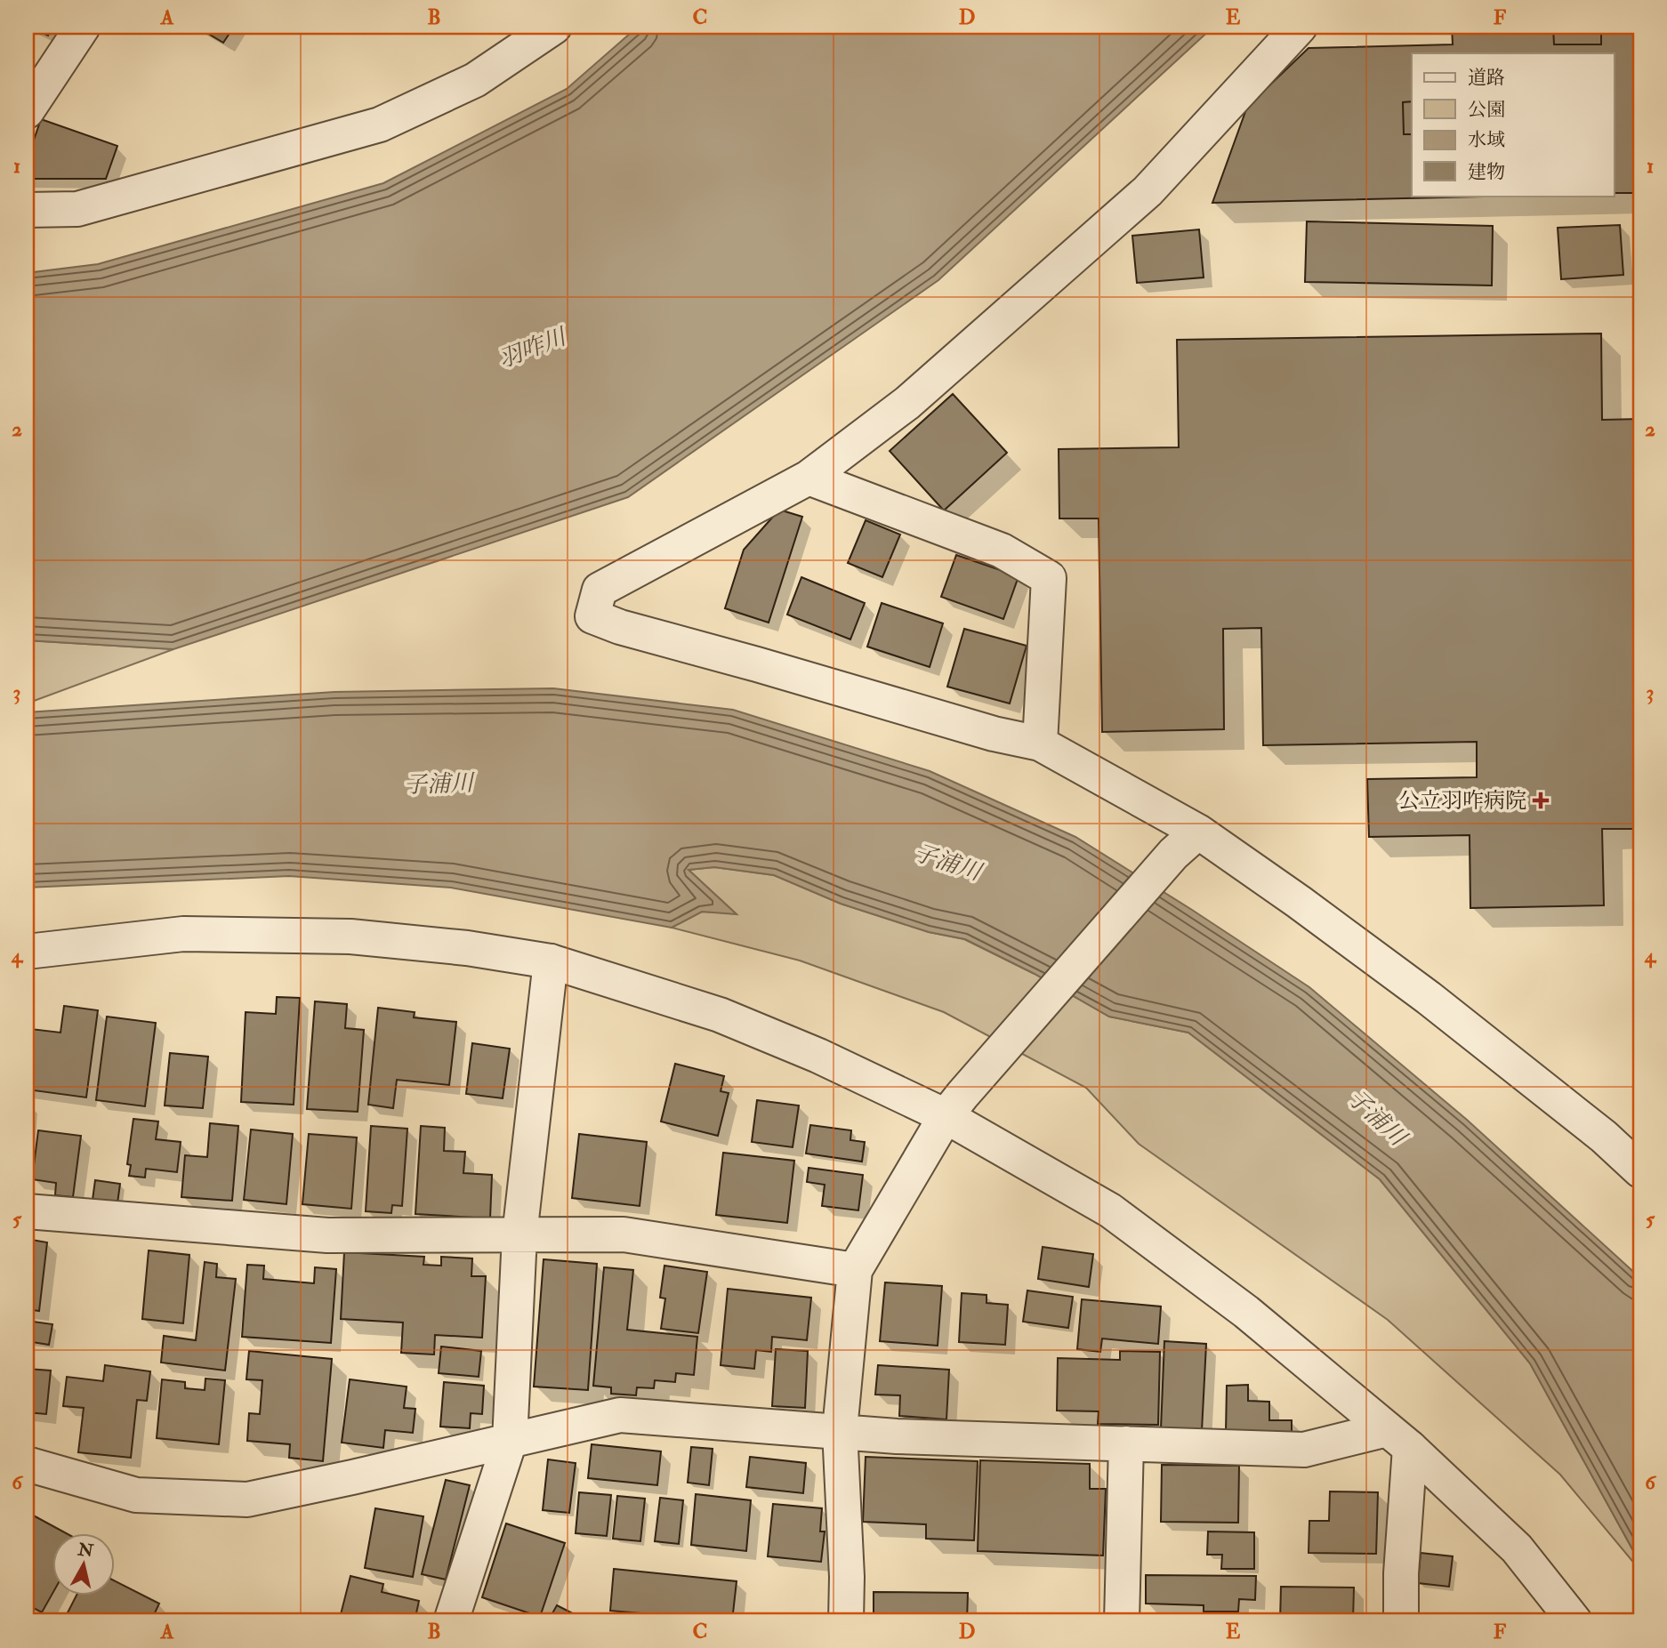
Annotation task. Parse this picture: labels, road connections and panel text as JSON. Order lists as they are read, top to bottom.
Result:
{
  "water": ["羽咋川", "子浦川"],
  "places": {
    "health": ["公立羽咋病院"]
  },
  "legend": [
    "道路",
    "公園",
    "水域",
    "建物"
  ],
  "north": "top",
  "grid": {
    "columns": [
      "A",
      "B",
      "C",
      "D",
      "E",
      "F"
    ],
    "rows": [
      "1",
      "2",
      "3",
      "4",
      "5",
      "6"
    ]
  }
}
